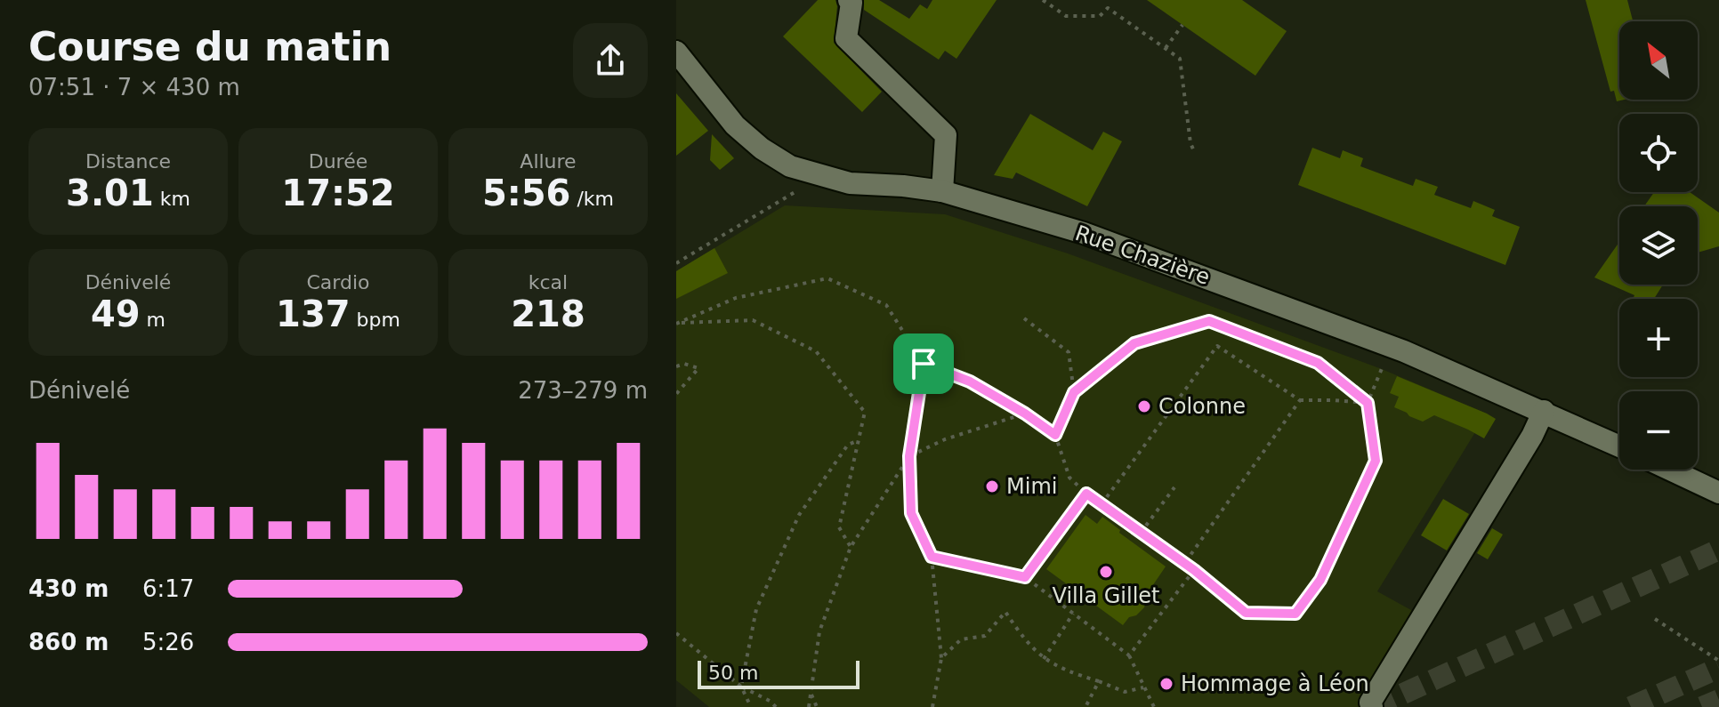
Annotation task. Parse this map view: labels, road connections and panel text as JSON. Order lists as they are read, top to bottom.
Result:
{
  "streets": {
    "street": ["Rue Chazière"]
  },
  "places": [
    "Colonne",
    "Mimi",
    "Villa Gillet",
    "Hommage à Léon"
  ],
  "scale_bar": "50 m",
  "north": "top left",
  "page": {
    "heading": ["Course du matin", "07:51 · 7 × 430 m"],
    "map_buttons": ["+", "−"],
    "stats": [
      ["Distance", "3.01 km"],
      ["Durée", "17:52"],
      ["Allure", "5:56 /km"],
      ["Dénivelé", "49 m"],
      ["Cardio", "137 bpm"],
      ["kcal", "218"]
    ],
    "chart": ["Dénivelé", "273–279 m"],
    "list": [
      {
        "name": "430 m",
        "note": "6:17"
      },
      {
        "name": "860 m",
        "note": "5:26"
      }
    ],
    "scale": "50 m"
  }
}
